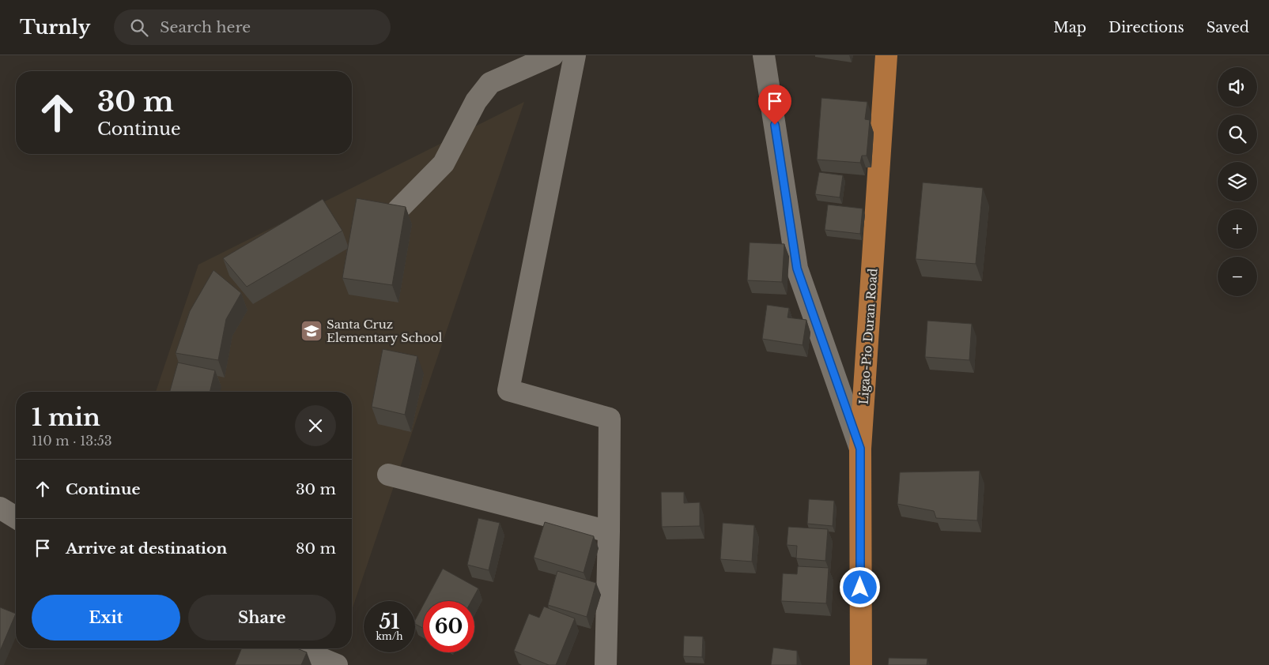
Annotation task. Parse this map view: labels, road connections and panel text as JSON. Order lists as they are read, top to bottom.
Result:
{
  "streets": {
    "main road": ["Ligao-Pio Duran Road"]
  },
  "places": {
    "school or university": ["Santa Cruz Elementary School"]
  },
  "page": {
    "header": "Turnly",
    "search": "Search here",
    "nav": ["Map", "Directions", "Saved"],
    "map_buttons": ["+", "−"],
    "turn": ["30 m", "Continue"],
    "heading": ["1 min", "110 m · 13:53"],
    "list": [
      {
        "name": "Continue",
        "value": "30 m"
      },
      {
        "name": "Arrive at destination",
        "value": "80 m"
      }
    ],
    "buttons": ["Exit", "Share"],
    "speed": "51 km/h",
    "limit": "60"
  }
}
